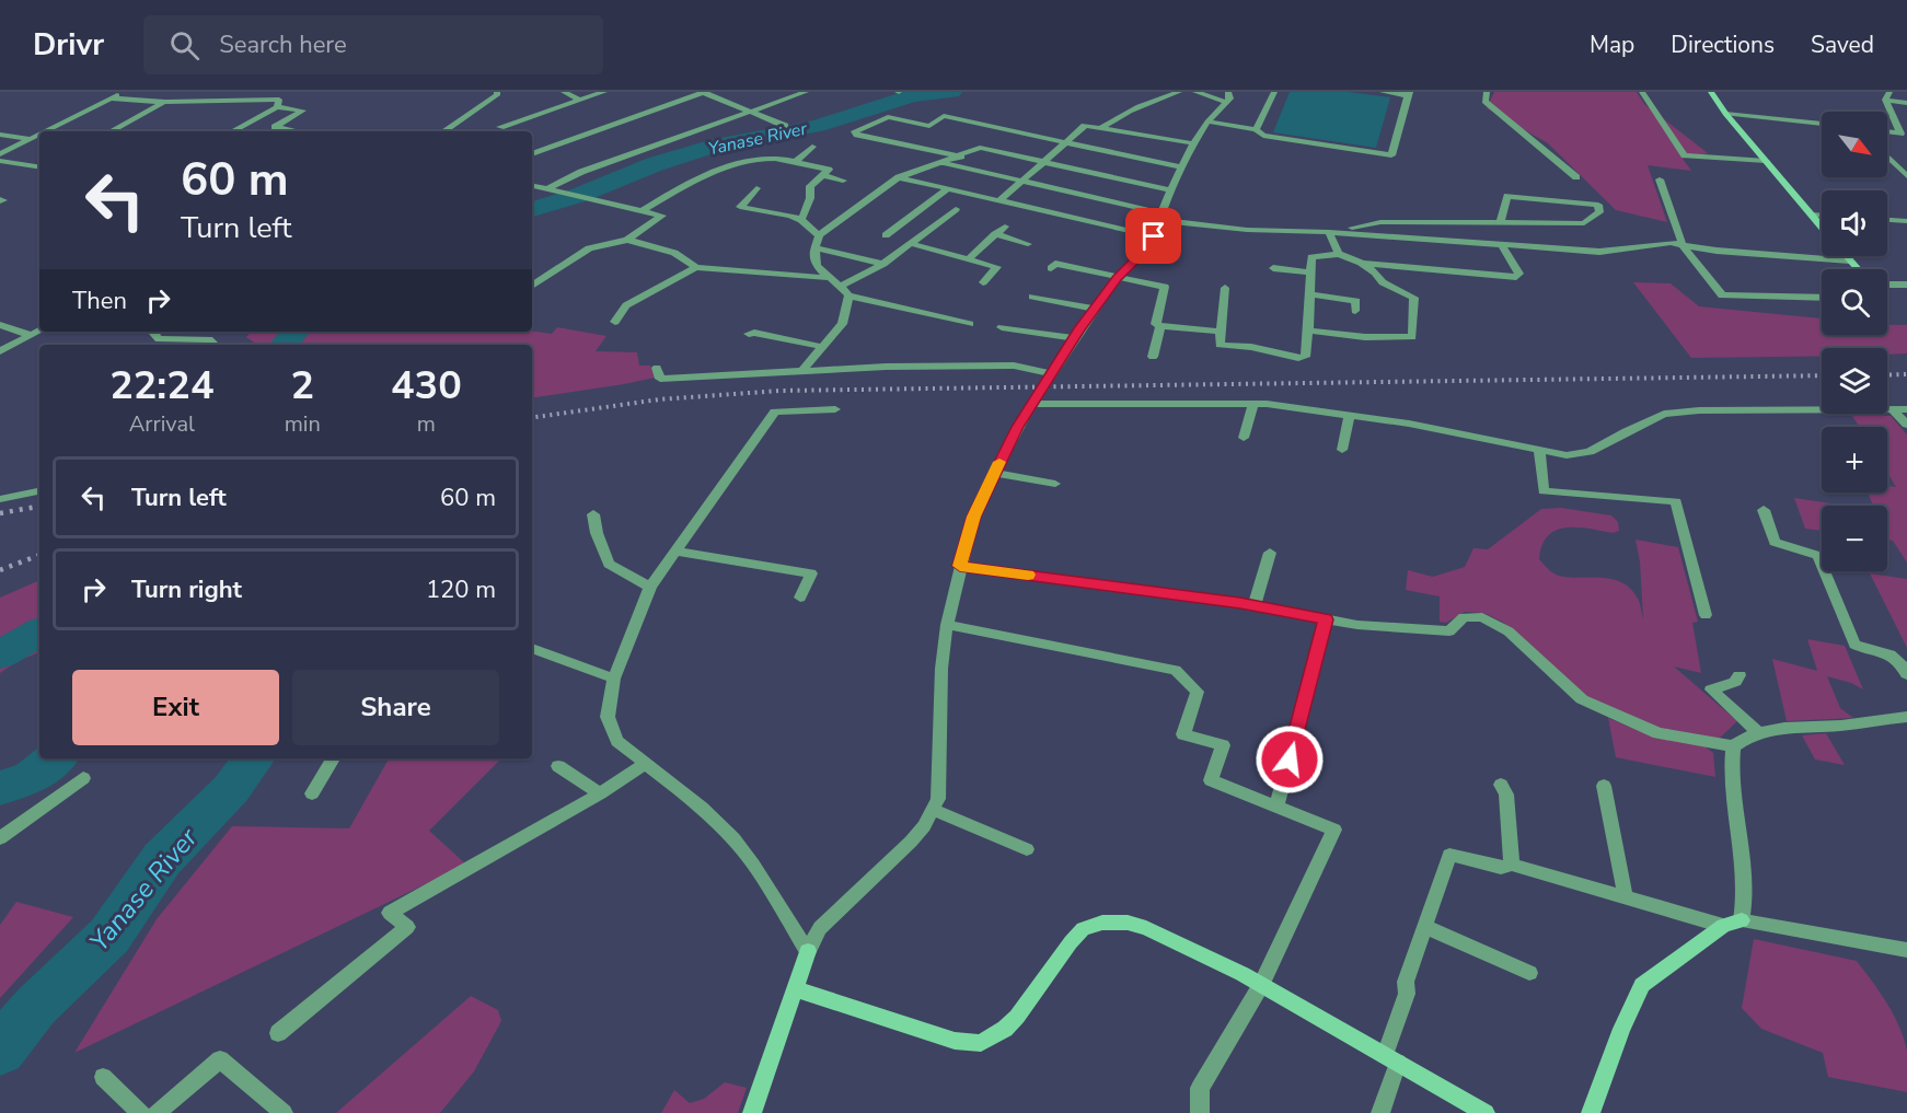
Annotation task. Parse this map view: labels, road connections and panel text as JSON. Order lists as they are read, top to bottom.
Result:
{
  "water": ["Yanase River"],
  "north": "bottom right",
  "page": {
    "header": "Drivr",
    "search": "Search here",
    "nav": ["Map", "Directions", "Saved"],
    "map_buttons": ["+", "−"],
    "turn": ["60 m", "Turn left"],
    "then": "Then",
    "eta": [
      "22:24",
      "Arrival",
      "2",
      "min",
      "430",
      "m"
    ],
    "list": [
      {
        "name": "Turn left",
        "value": "60 m"
      },
      {
        "name": "Turn right",
        "value": "120 m"
      }
    ],
    "buttons": ["Exit", "Share"]
  }
}
